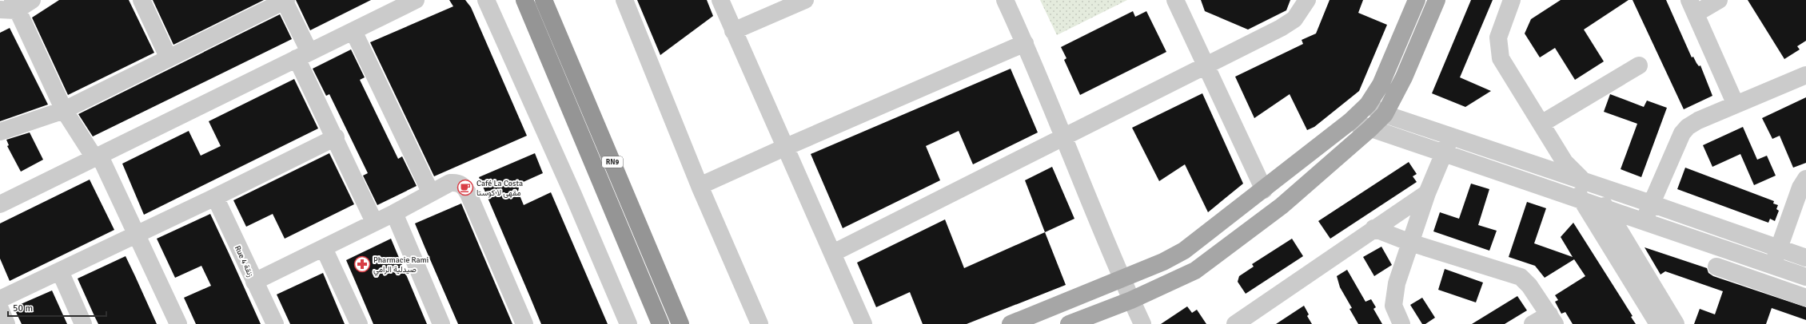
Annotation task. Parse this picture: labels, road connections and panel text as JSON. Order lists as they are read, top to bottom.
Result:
{
  "streets": {
    "highway": ["RN9"],
    "street": ["Rue 4 زنقة"]
  },
  "places": {
    "cafe": ["Café La Costa مقهى لا كوستا"],
    "pharmacy": ["Pharmacie Rami صيدلية الرامي"]
  },
  "scale_bar": "50 m"
}
